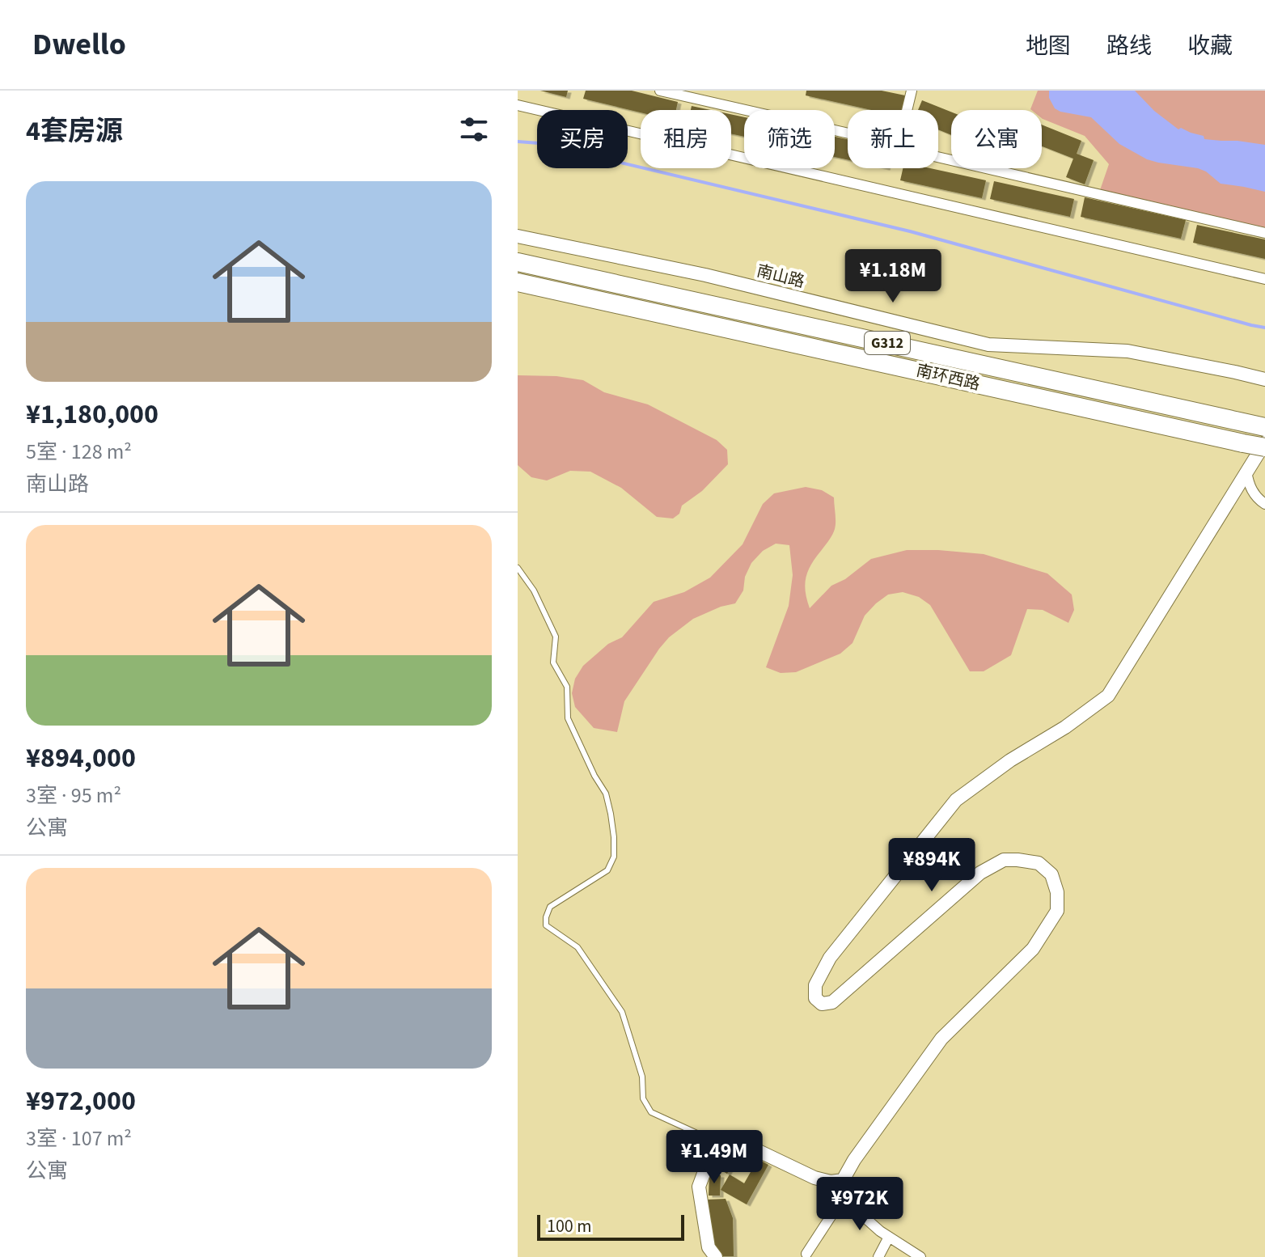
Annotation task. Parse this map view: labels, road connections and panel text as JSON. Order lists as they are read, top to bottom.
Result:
{
  "streets": {
    "highway": ["G312", "南环西路"],
    "street": ["南山路"]
  },
  "scale_bar": "100 m",
  "page": {
    "header": "Dwello",
    "nav": ["地图", "路线", "收藏"],
    "heading": "4套房源",
    "chip": [
      "买房",
      "租房",
      "筛选",
      "新上",
      "公寓"
    ],
    "list": [
      {
        "name": "¥1,180,000",
        "note": "5室 · 128 m² · 南山路"
      },
      {
        "name": "¥894,000",
        "note": "3室 · 95 m² · 公寓"
      },
      {
        "name": "¥972,000",
        "note": "3室 · 107 m² · 公寓"
      }
    ],
    "price": [
      "¥1.18M",
      "¥894K",
      "¥1.49M",
      "¥972K"
    ],
    "scale": "100 m"
  }
}
